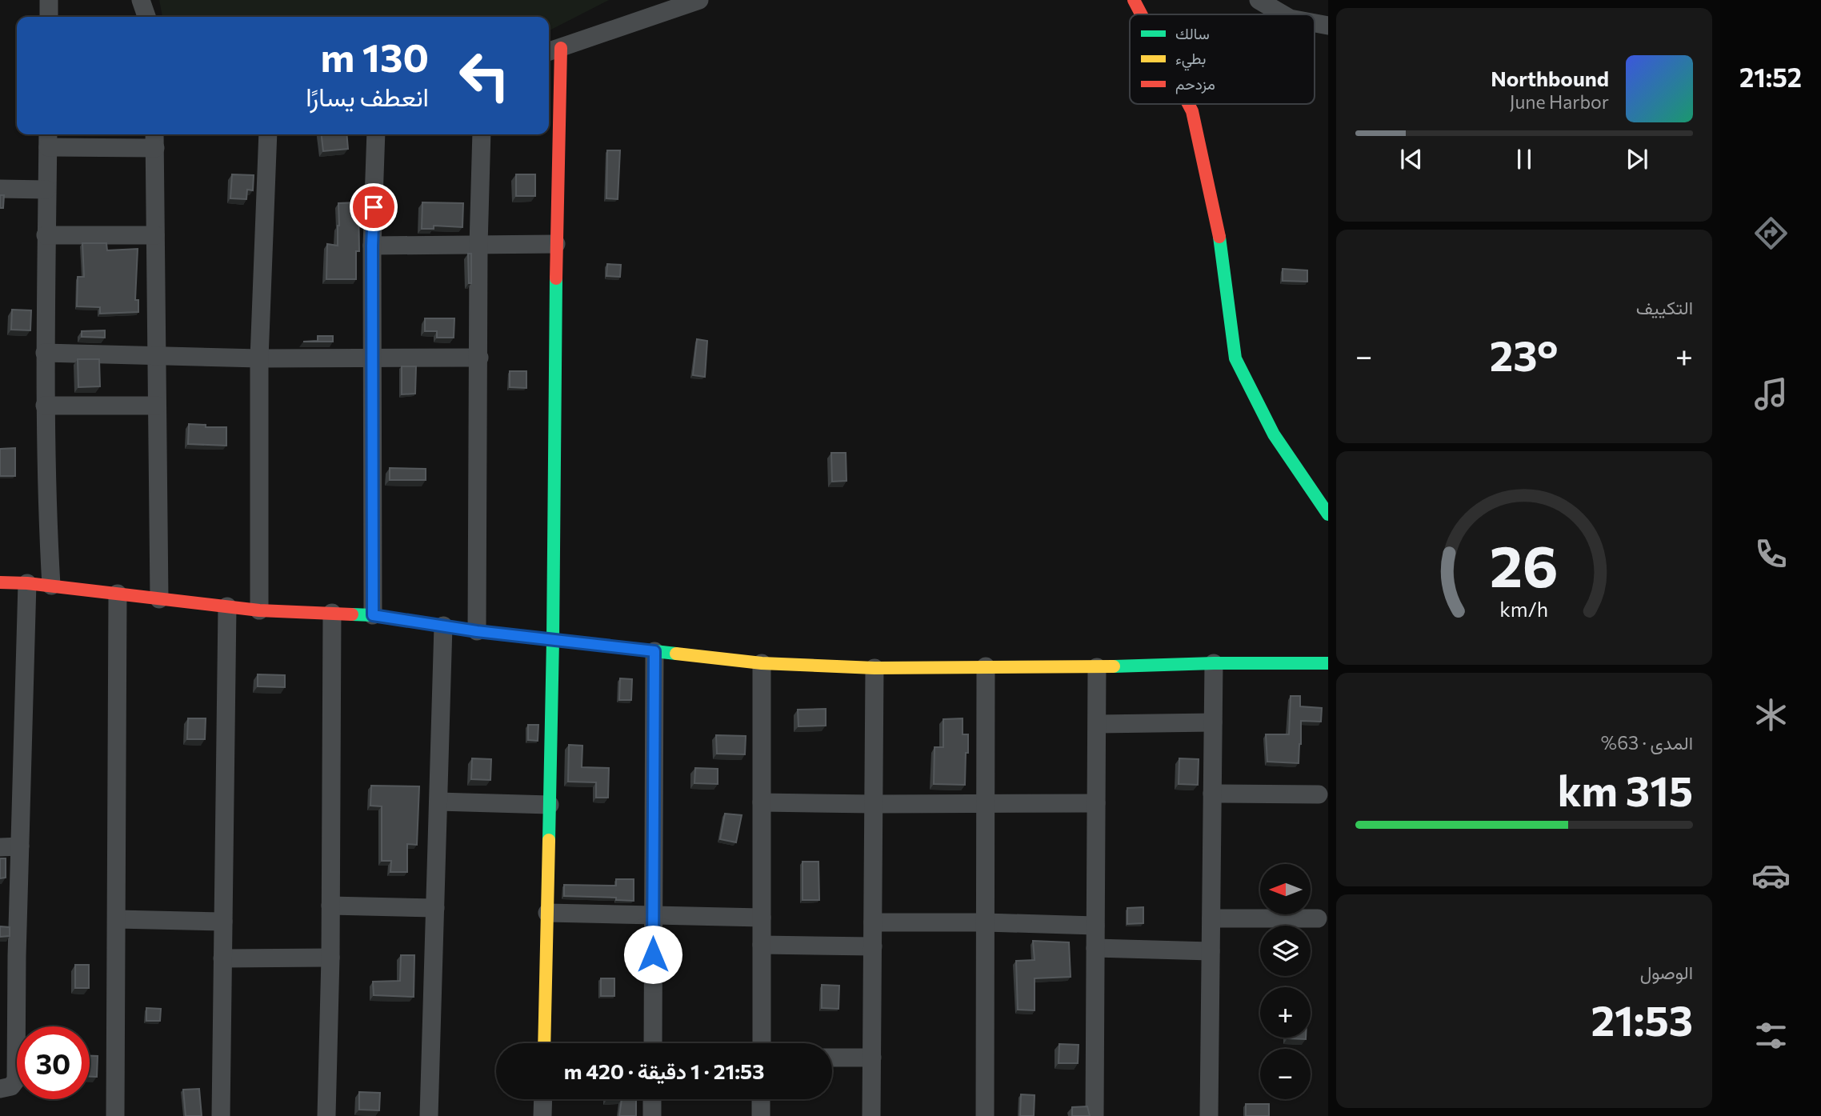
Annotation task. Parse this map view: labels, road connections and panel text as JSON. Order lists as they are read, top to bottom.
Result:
{
  "legend": ["سالك", "بطيء", "مزدحم"],
  "north": "left",
  "page": {
    "tabs": "21:52",
    "turn": ["130 m", "انعطف يسارًا"],
    "song": ["Northbound", "June Harbor"],
    "tile": [
      "التكييف",
      ["المدى · 63%", "315 km"],
      ["الوصول", "21:53"]
    ],
    "heat": ["−", "23°", "+"],
    "map_buttons": ["+", "−"],
    "limit": "30",
    "trip": "21:53 · 1 دقيقة · 420 m",
    "gauge": ["26", "km/h"]
  }
}
